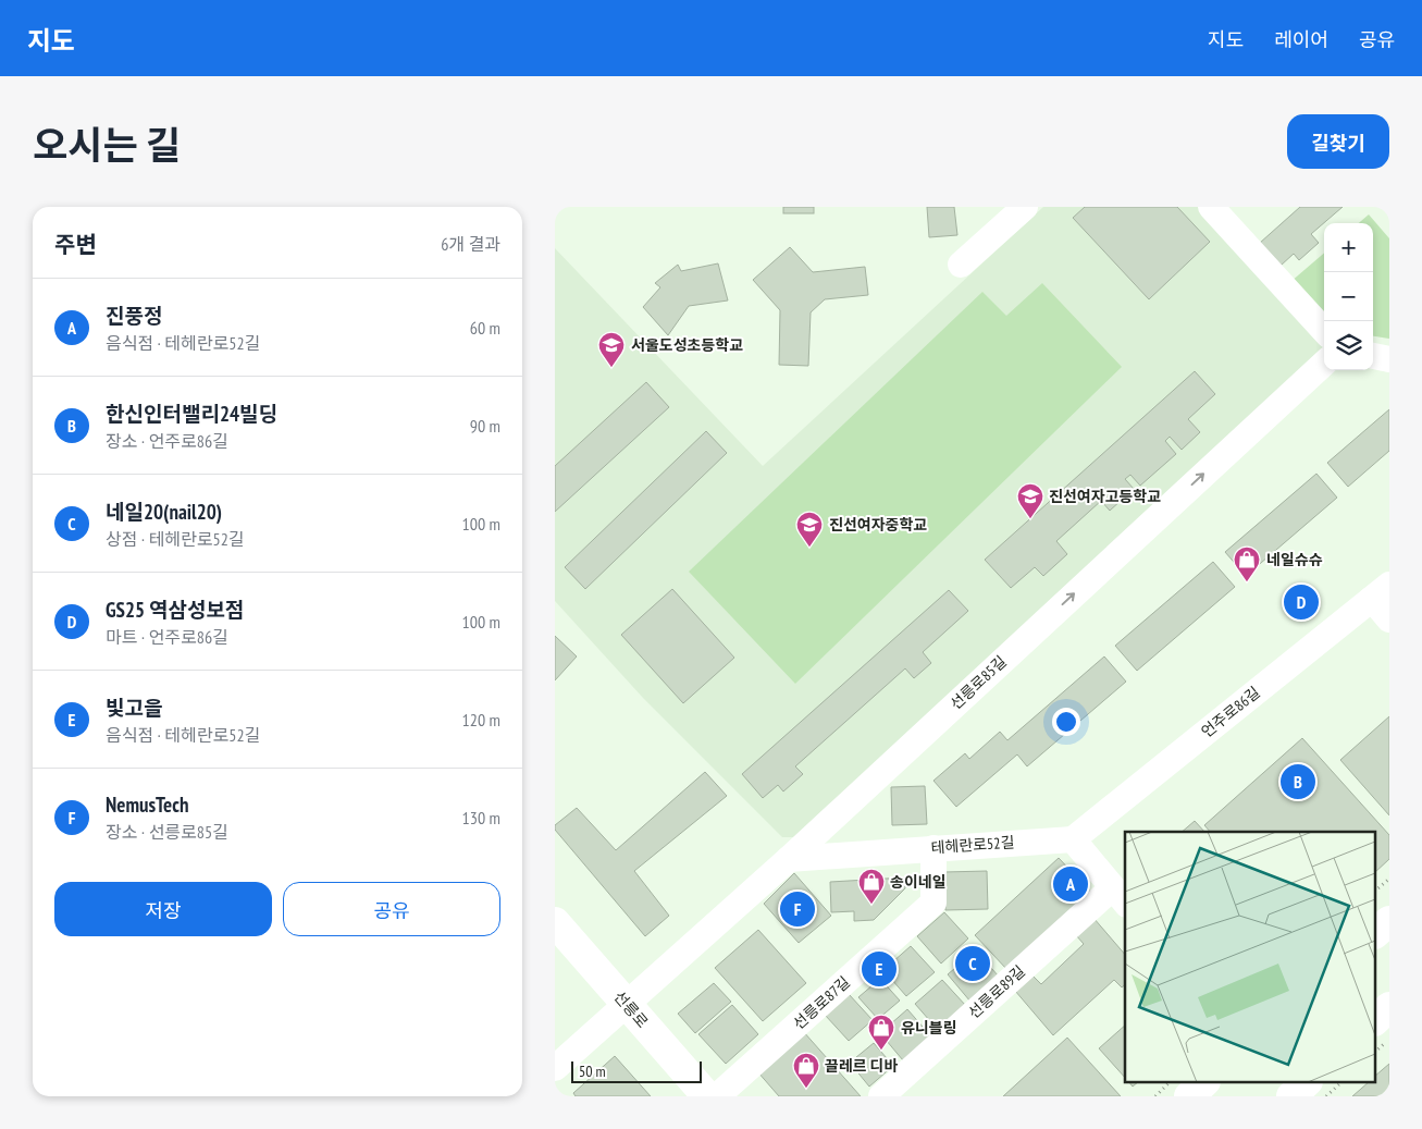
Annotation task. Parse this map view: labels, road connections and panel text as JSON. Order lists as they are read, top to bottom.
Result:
{
  "streets": {
    "main road": ["선릉로"],
    "street": [
      "선릉로85길",
      "언주로86길",
      "테헤란로52길",
      "선릉로89길",
      "선릉로87길"
    ]
  },
  "crossings": [
    ["선릉로85길", "테헤란로52길"],
    ["선릉로85길", "선릉로"],
    ["언주로86길", "테헤란로52길"],
    ["테헤란로52길", "선릉로87길"]
  ],
  "one_way": ["선릉로85길"],
  "places": {
    "school or university": ["서울도성초등학교", "진선여자고등학교", "진선여자중학교"],
    "shop": [
      "네일슈슈",
      "송이네일",
      "유니블링",
      "끌레르 디바"
    ]
  },
  "scale_bar": "50 m",
  "page": {
    "header": "지도",
    "nav": ["지도", "레이어", "공유"],
    "title": "오시는 길",
    "buttons": [
      "길찾기",
      ["저장", "공유"]
    ],
    "heading": ["주변", "6개 결과"],
    "map_buttons": ["+", "−"],
    "list": [
      {
        "mark": "A",
        "name": "진풍정",
        "note": "음식점 · 테헤란로52길",
        "value": "60 m"
      },
      {
        "mark": "B",
        "name": "한신인터밸리24빌딩",
        "note": "장소 · 언주로86길",
        "value": "90 m"
      },
      {
        "mark": "C",
        "name": "네일20(nail20)",
        "note": "상점 · 테헤란로52길",
        "value": "100 m"
      },
      {
        "mark": "D",
        "name": "GS25 역삼성보점",
        "note": "마트 · 언주로86길",
        "value": "100 m"
      },
      {
        "mark": "E",
        "name": "빛고을",
        "note": "음식점 · 테헤란로52길",
        "value": "120 m"
      },
      {
        "mark": "F",
        "name": "NemusTech",
        "note": "장소 · 선릉로85길",
        "value": "130 m"
      }
    ],
    "pins": [
      "D",
      "B",
      "A",
      "F",
      "C",
      "E"
    ],
    "scale": "50 m"
  }
}
